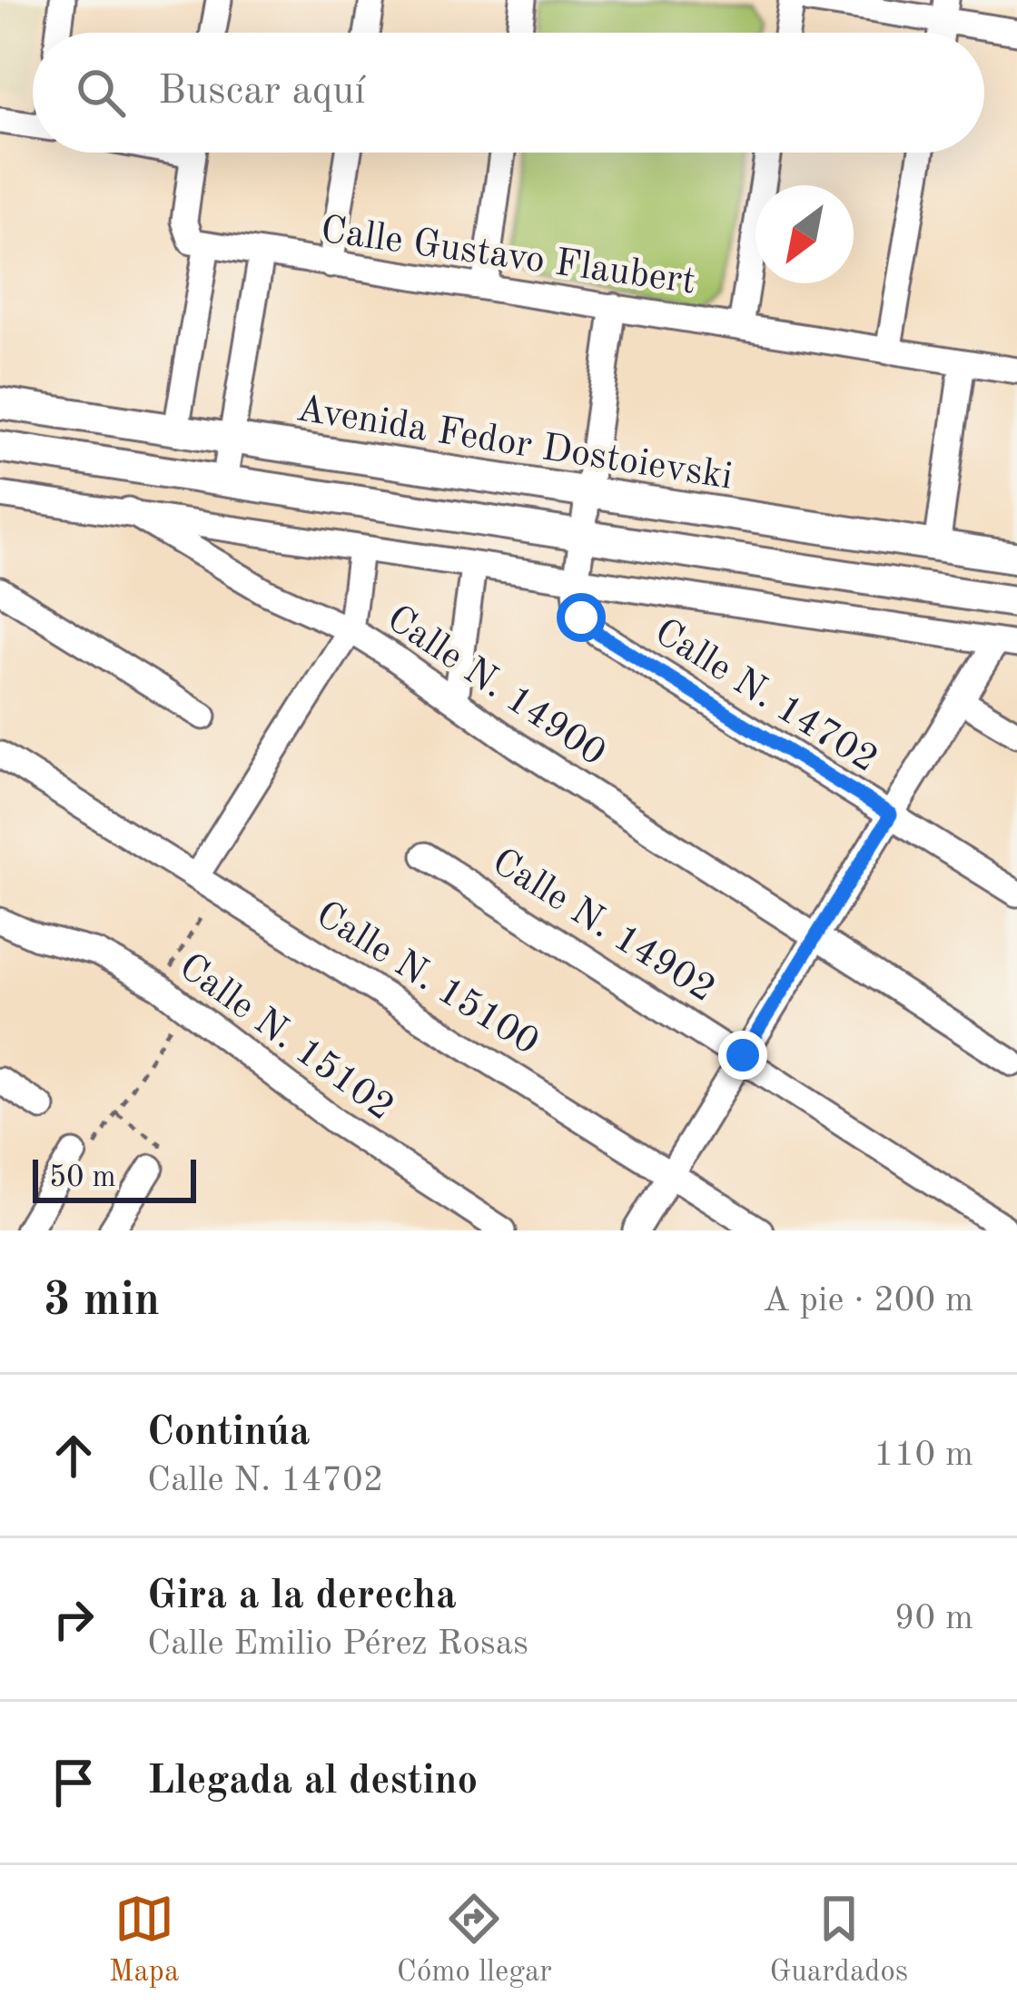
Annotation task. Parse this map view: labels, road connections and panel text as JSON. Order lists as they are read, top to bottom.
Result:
{
  "streets": {
    "main road": ["Avenida Fedor Dostoievski"],
    "street": [
      "Calle Gustavo Flaubert",
      "Calle N. 14900",
      "Calle N. 14702",
      "Calle N. 14902",
      "Calle N. 15100",
      "Calle N. 15102"
    ]
  },
  "scale_bar": "50 m",
  "north": "bottom left",
  "page": {
    "search": "Buscar aquí",
    "scale": "50 m",
    "heading": ["3 min", "A pie · 200 m"],
    "list": [
      ["Continúa", "Calle N. 14702", "110 m"],
      ["Gira a la derecha", "Calle Emilio Pérez Rosas", "90 m"],
      "Llegada al destino"
    ],
    "nav": ["Mapa", "Cómo llegar", "Guardados"]
  }
}
